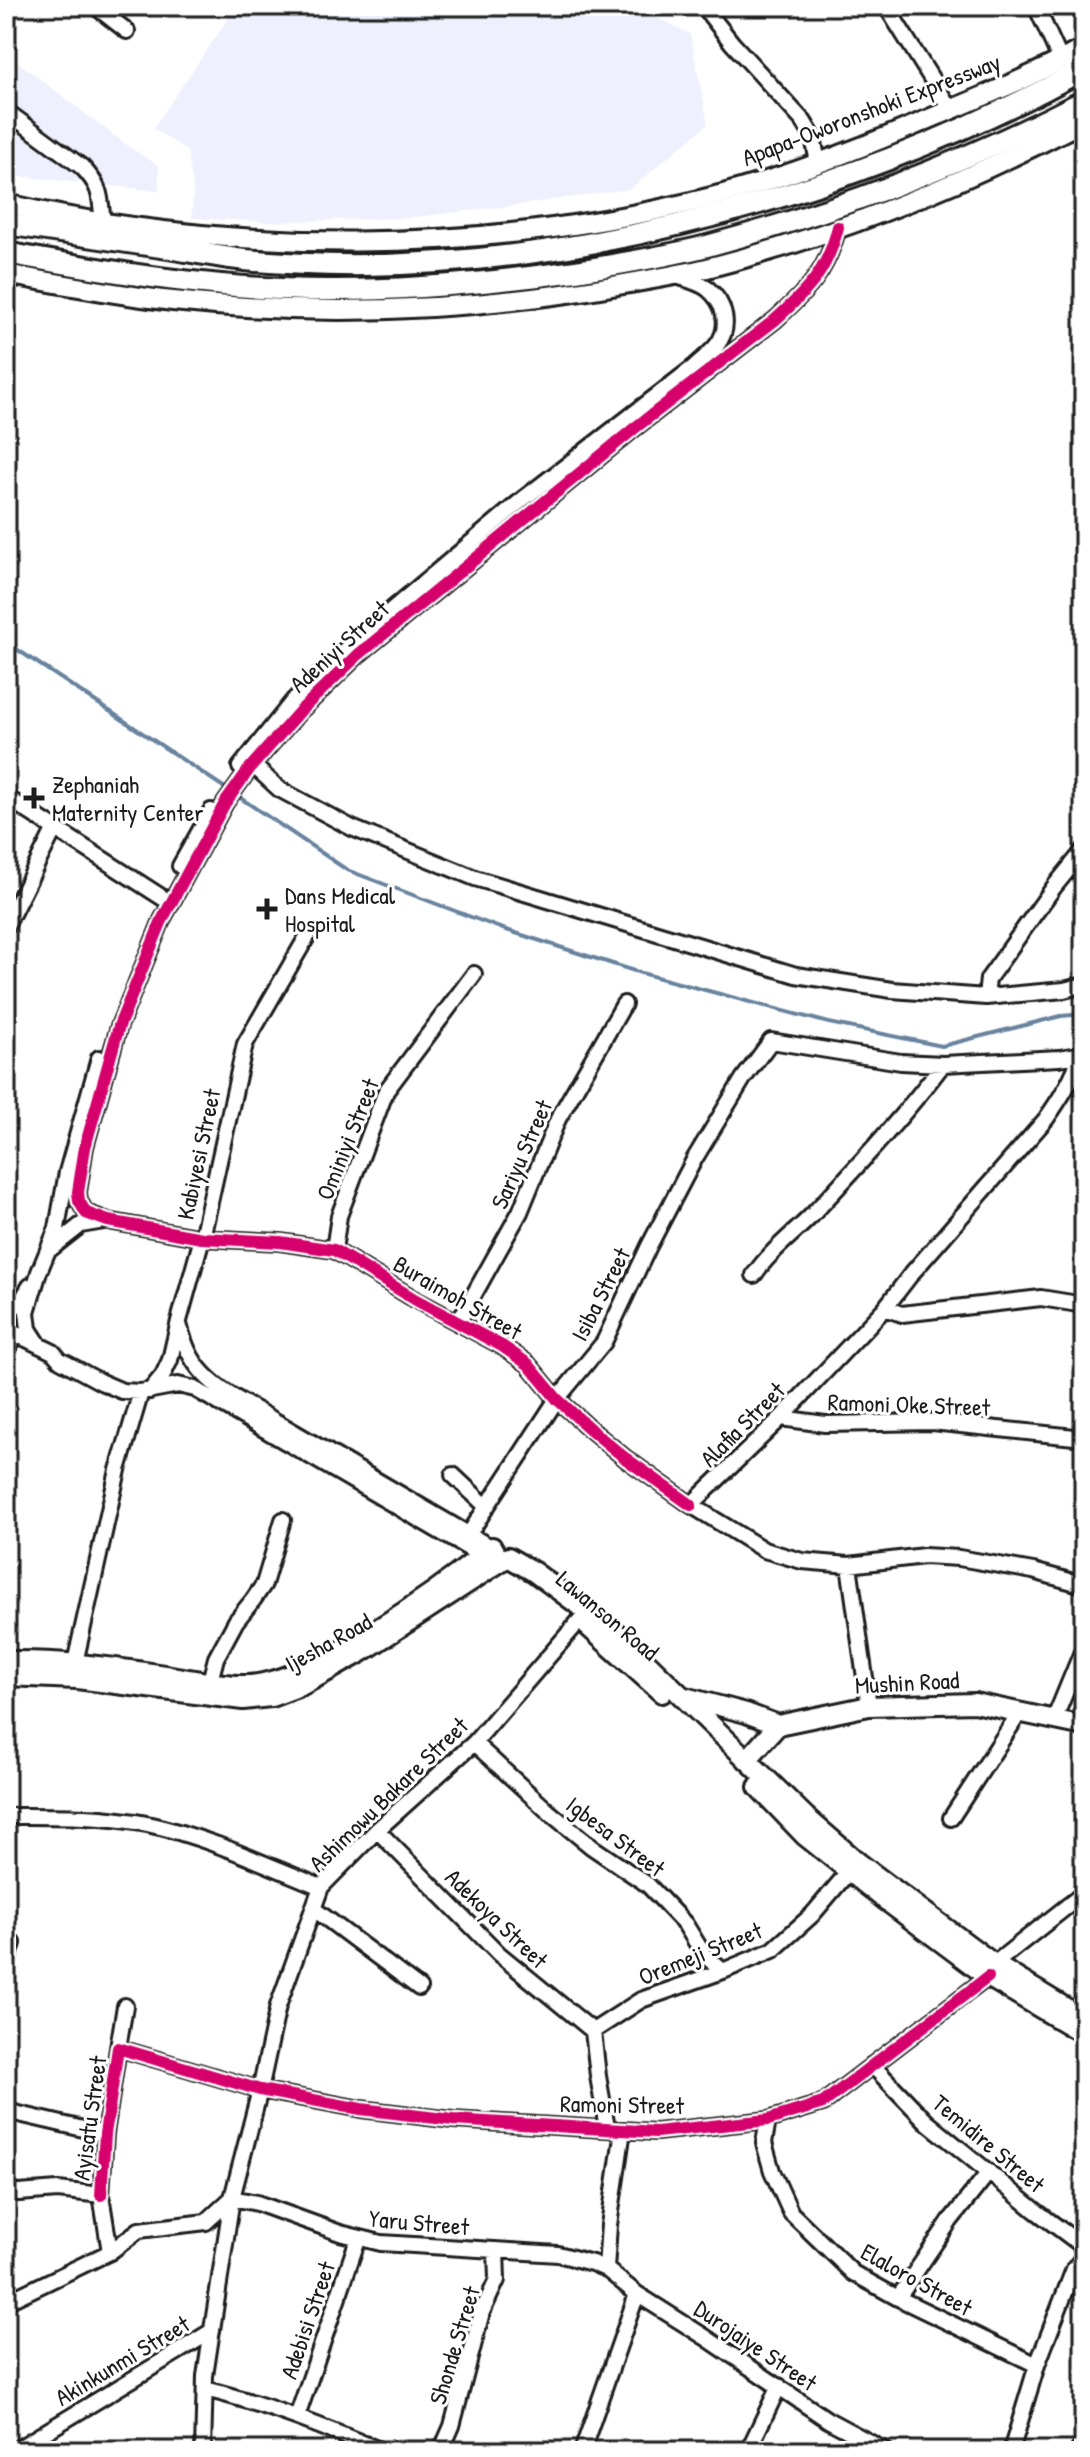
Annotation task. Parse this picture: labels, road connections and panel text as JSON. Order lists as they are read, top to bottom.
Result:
{
  "streets": {
    "highway": ["Apapa-Oworonshoki Expressway"],
    "main road": ["Lawanson Road", "Ijesha Road", "Mushin Road"],
    "street": [
      "Adeniyi Street",
      "Ominiyi Street",
      "Kabiyesi Street",
      "Sariyu Street",
      "Isiba Street",
      "Buraimoh Street",
      "Ramoni Oke Street",
      "Alafia Street",
      "Ashimowu Bakare Street",
      "Igbesa Street",
      "Adekoya Street",
      "Oremeji Street",
      "Ramoni Street",
      "Ayisatu Street",
      "Temidire Street",
      "Yaru Street",
      "Elaloro Street",
      "Adebisi Street",
      "Shonde Street",
      "Durojaiye Street",
      "Akinkunmi Street"
    ]
  },
  "crossings": [
    ["Adeniyi Street", "Kabiyesi Street"],
    ["Adeniyi Street", "Buraimoh Street"],
    ["Adeniyi Street", "Lawanson Road"],
    ["Ominiyi Street", "Buraimoh Street"],
    ["Kabiyesi Street", "Buraimoh Street"],
    ["Kabiyesi Street", "Lawanson Road"],
    ["Kabiyesi Street", "Ijesha Road"],
    ["Sariyu Street", "Buraimoh Street"],
    ["Isiba Street", "Buraimoh Street"],
    ["Buraimoh Street", "Alafia Street"],
    ["Buraimoh Street", "Lawanson Road"],
    ["Ramoni Oke Street", "Alafia Street"],
    ["Lawanson Road", "Ijesha Road"],
    ["Lawanson Road", "Ashimowu Bakare Street"],
    ["Lawanson Road", "Oremeji Street"],
    ["Lawanson Road", "Ramoni Street"],
    ["Ashimowu Bakare Street", "Igbesa Street"],
    ["Ashimowu Bakare Street", "Adekoya Street"],
    ["Ashimowu Bakare Street", "Ramoni Street"],
    ["Ashimowu Bakare Street", "Ayisatu Street"],
    ["Ashimowu Bakare Street", "Yaru Street"],
    ["Ashimowu Bakare Street", "Akinkunmi Street"],
    ["Igbesa Street", "Oremeji Street"],
    ["Adekoya Street", "Oremeji Street"],
    ["Ramoni Street", "Ayisatu Street"],
    ["Ramoni Street", "Temidire Street"],
    ["Ramoni Street", "Elaloro Street"],
    ["Yaru Street", "Adebisi Street"],
    ["Yaru Street", "Shonde Street"],
    ["Yaru Street", "Durojaiye Street"]
  ],
  "places": {
    "health": ["Zephaniah Maternity Center", "Dans Medical Hospital"]
  }
}
